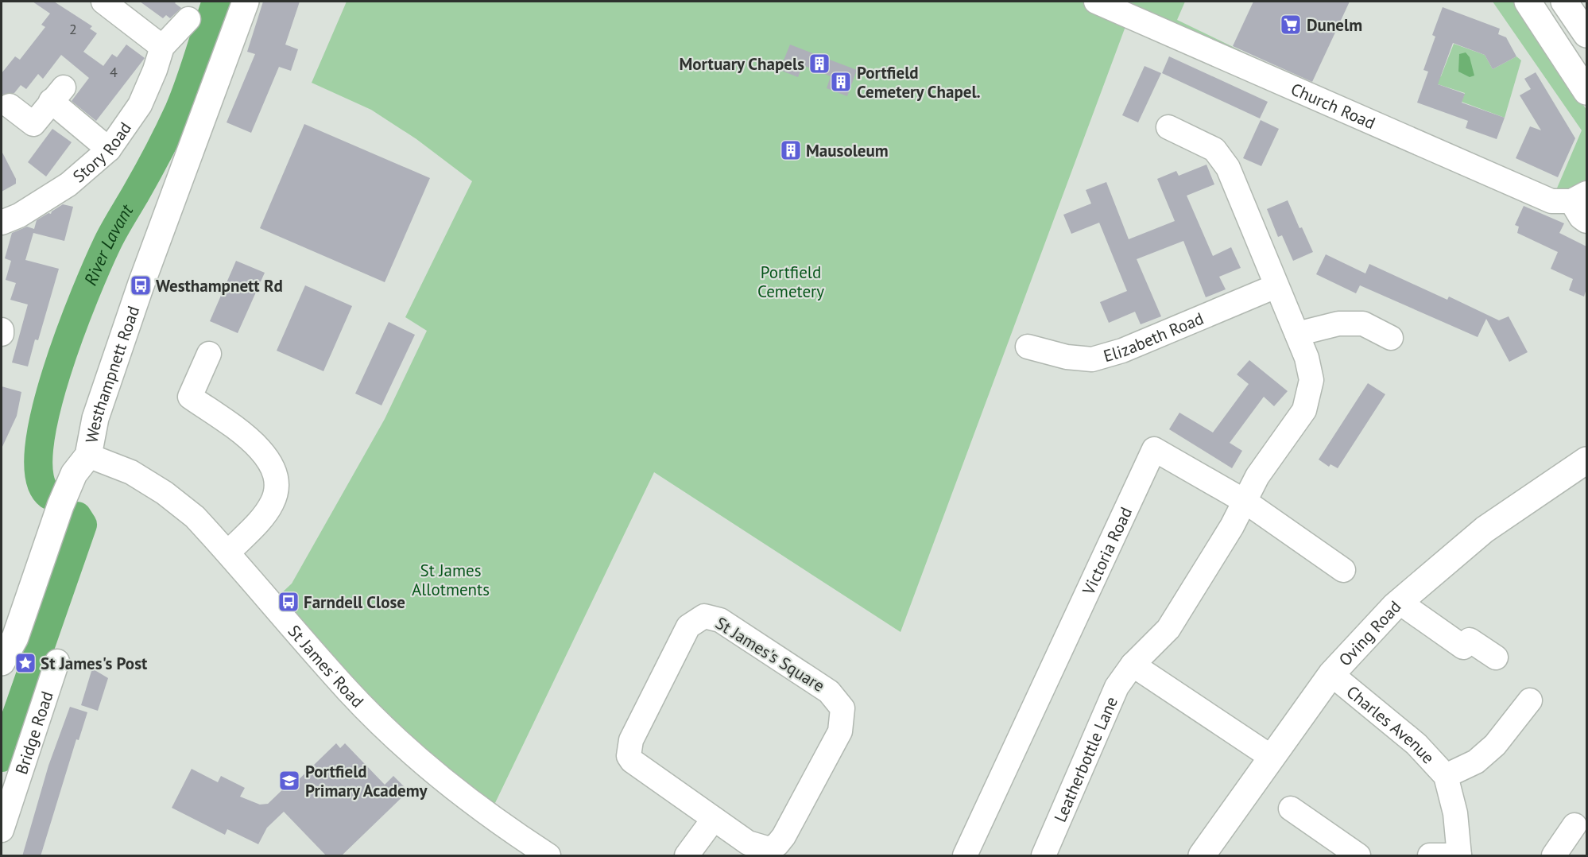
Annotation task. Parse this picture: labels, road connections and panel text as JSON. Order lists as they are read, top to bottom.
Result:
{
  "streets": {
    "main road": ["Westhampnett Road", "Oving Road"],
    "street": [
      "Church Road",
      "Story Road",
      "Elizabeth Road",
      "Victoria Road",
      "St James's Square",
      "St James' Road",
      "Charles Avenue",
      "Bridge Road",
      "Leatherbottle Lane"
    ]
  },
  "crossings": [
    ["Westhampnett Road", "St James' Road"],
    ["Victoria Road", "Leatherbottle Lane"],
    ["Oving Road", "Charles Avenue"]
  ],
  "water": ["River Lavant"],
  "parks": ["Portfield Cemetery", "St James Allotments"],
  "places": {
    "supermarket": ["Dunelm"],
    "building": ["Mortuary Chapels", "Portfield Cemetery Chapel.", "Mausoleum"],
    "bus stop": ["Westhampnett Rd", "Farndell Close"],
    "place": ["St James's Post"],
    "school or university": ["Portfield Primary Academy"]
  },
  "house_numbers": ["2", "4"]
}
